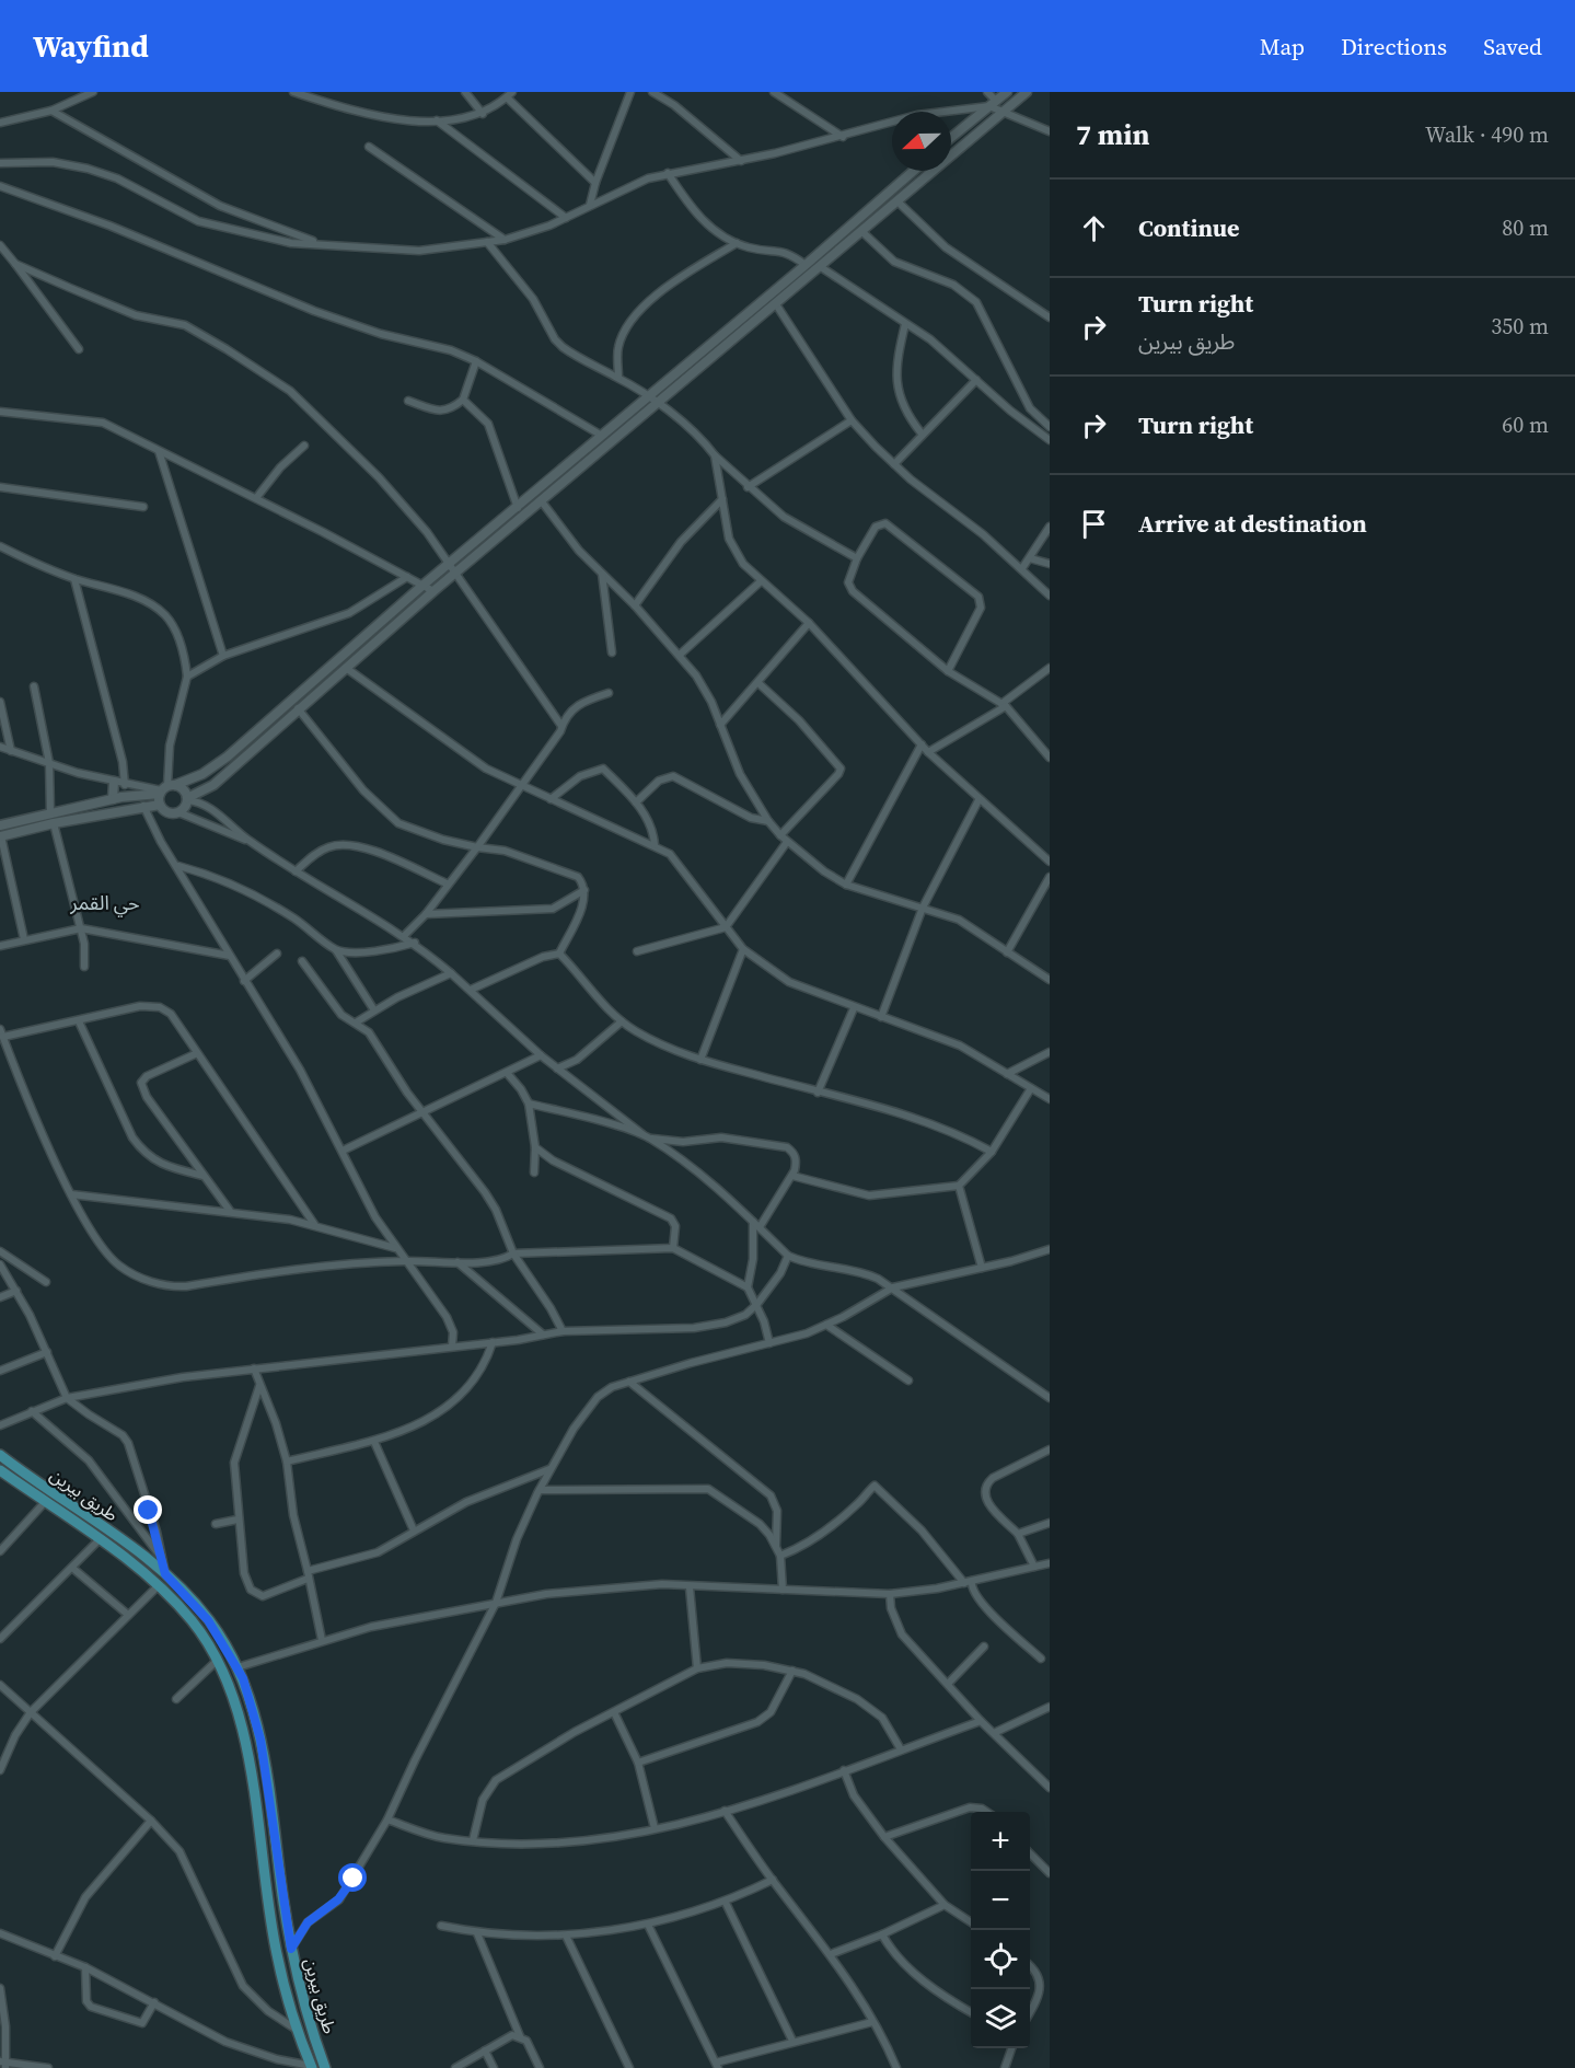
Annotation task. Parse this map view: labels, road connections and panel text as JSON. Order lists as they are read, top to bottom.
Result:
{
  "streets": {
    "main road": ["طريق بيرين"]
  },
  "districts": ["حي القمر"],
  "north": "left",
  "page": {
    "header": "Wayfind",
    "nav": ["Map", "Directions", "Saved"],
    "heading": ["7 min", "Walk · 490 m"],
    "list": [
      ["Continue", "80 m"],
      ["Turn right", "طريق بيرين", "350 m"],
      ["Turn right", "60 m"],
      "Arrive at destination"
    ],
    "map_buttons": ["+", "−"]
  }
}
